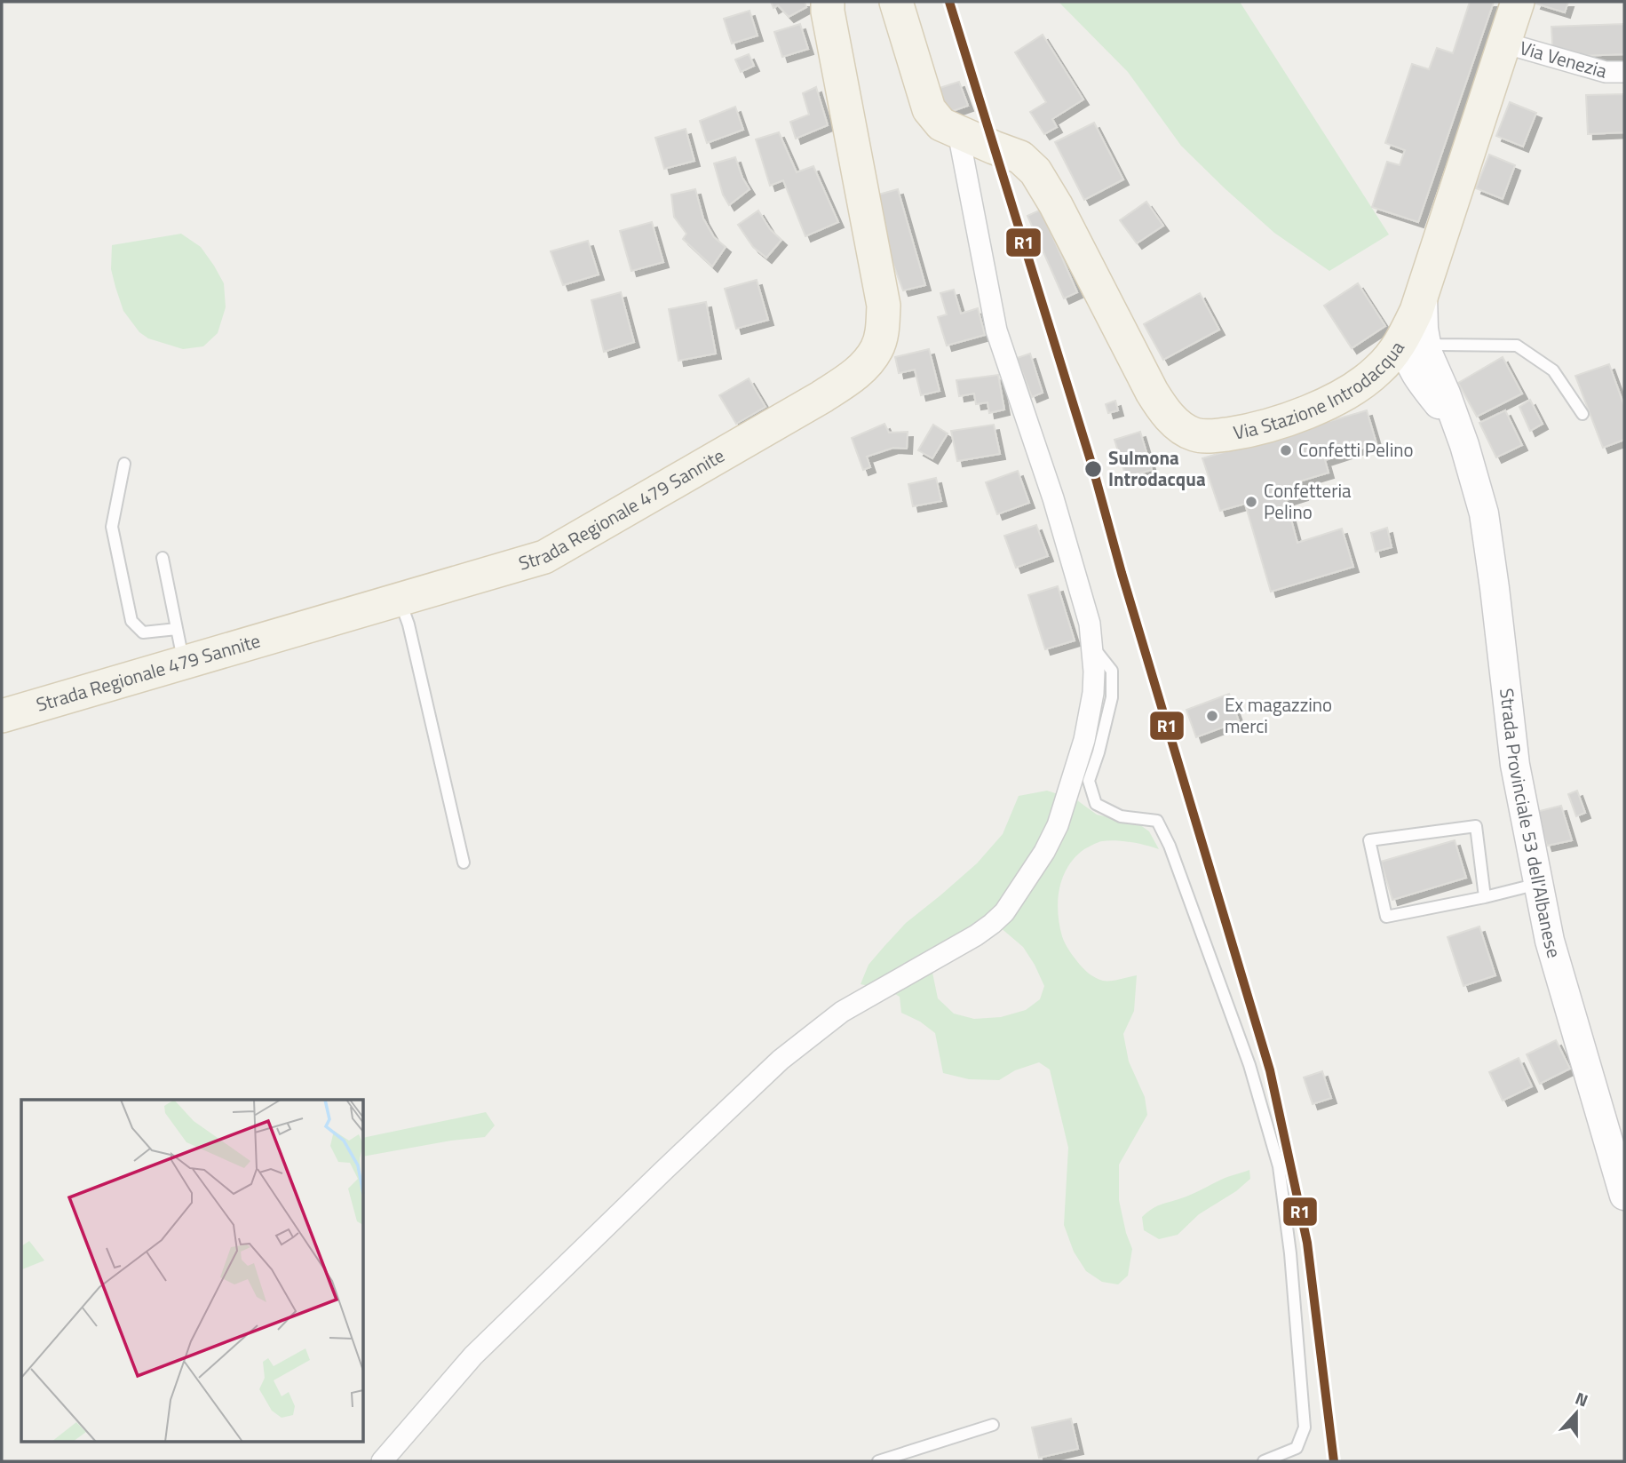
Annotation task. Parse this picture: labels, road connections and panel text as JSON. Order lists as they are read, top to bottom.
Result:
{
  "streets": {
    "main road": ["Via Stazione Introdacqua", "Strada Regionale 479 Sannite", "Strada Provinciale 53 dell'Albanese"],
    "street": ["Via Venezia"]
  },
  "crossings": [
    ["Via Venezia", "Via Stazione Introdacqua"],
    ["Via Stazione Introdacqua", "Strada Provinciale 53 dell'Albanese"]
  ],
  "places": [
    "Confetti Pelino",
    "Sulmona Introdacqua",
    "Confetteria Pelino",
    "Ex magazzino merci"
  ],
  "lines": ["transit line R1"],
  "north": "top"
}
